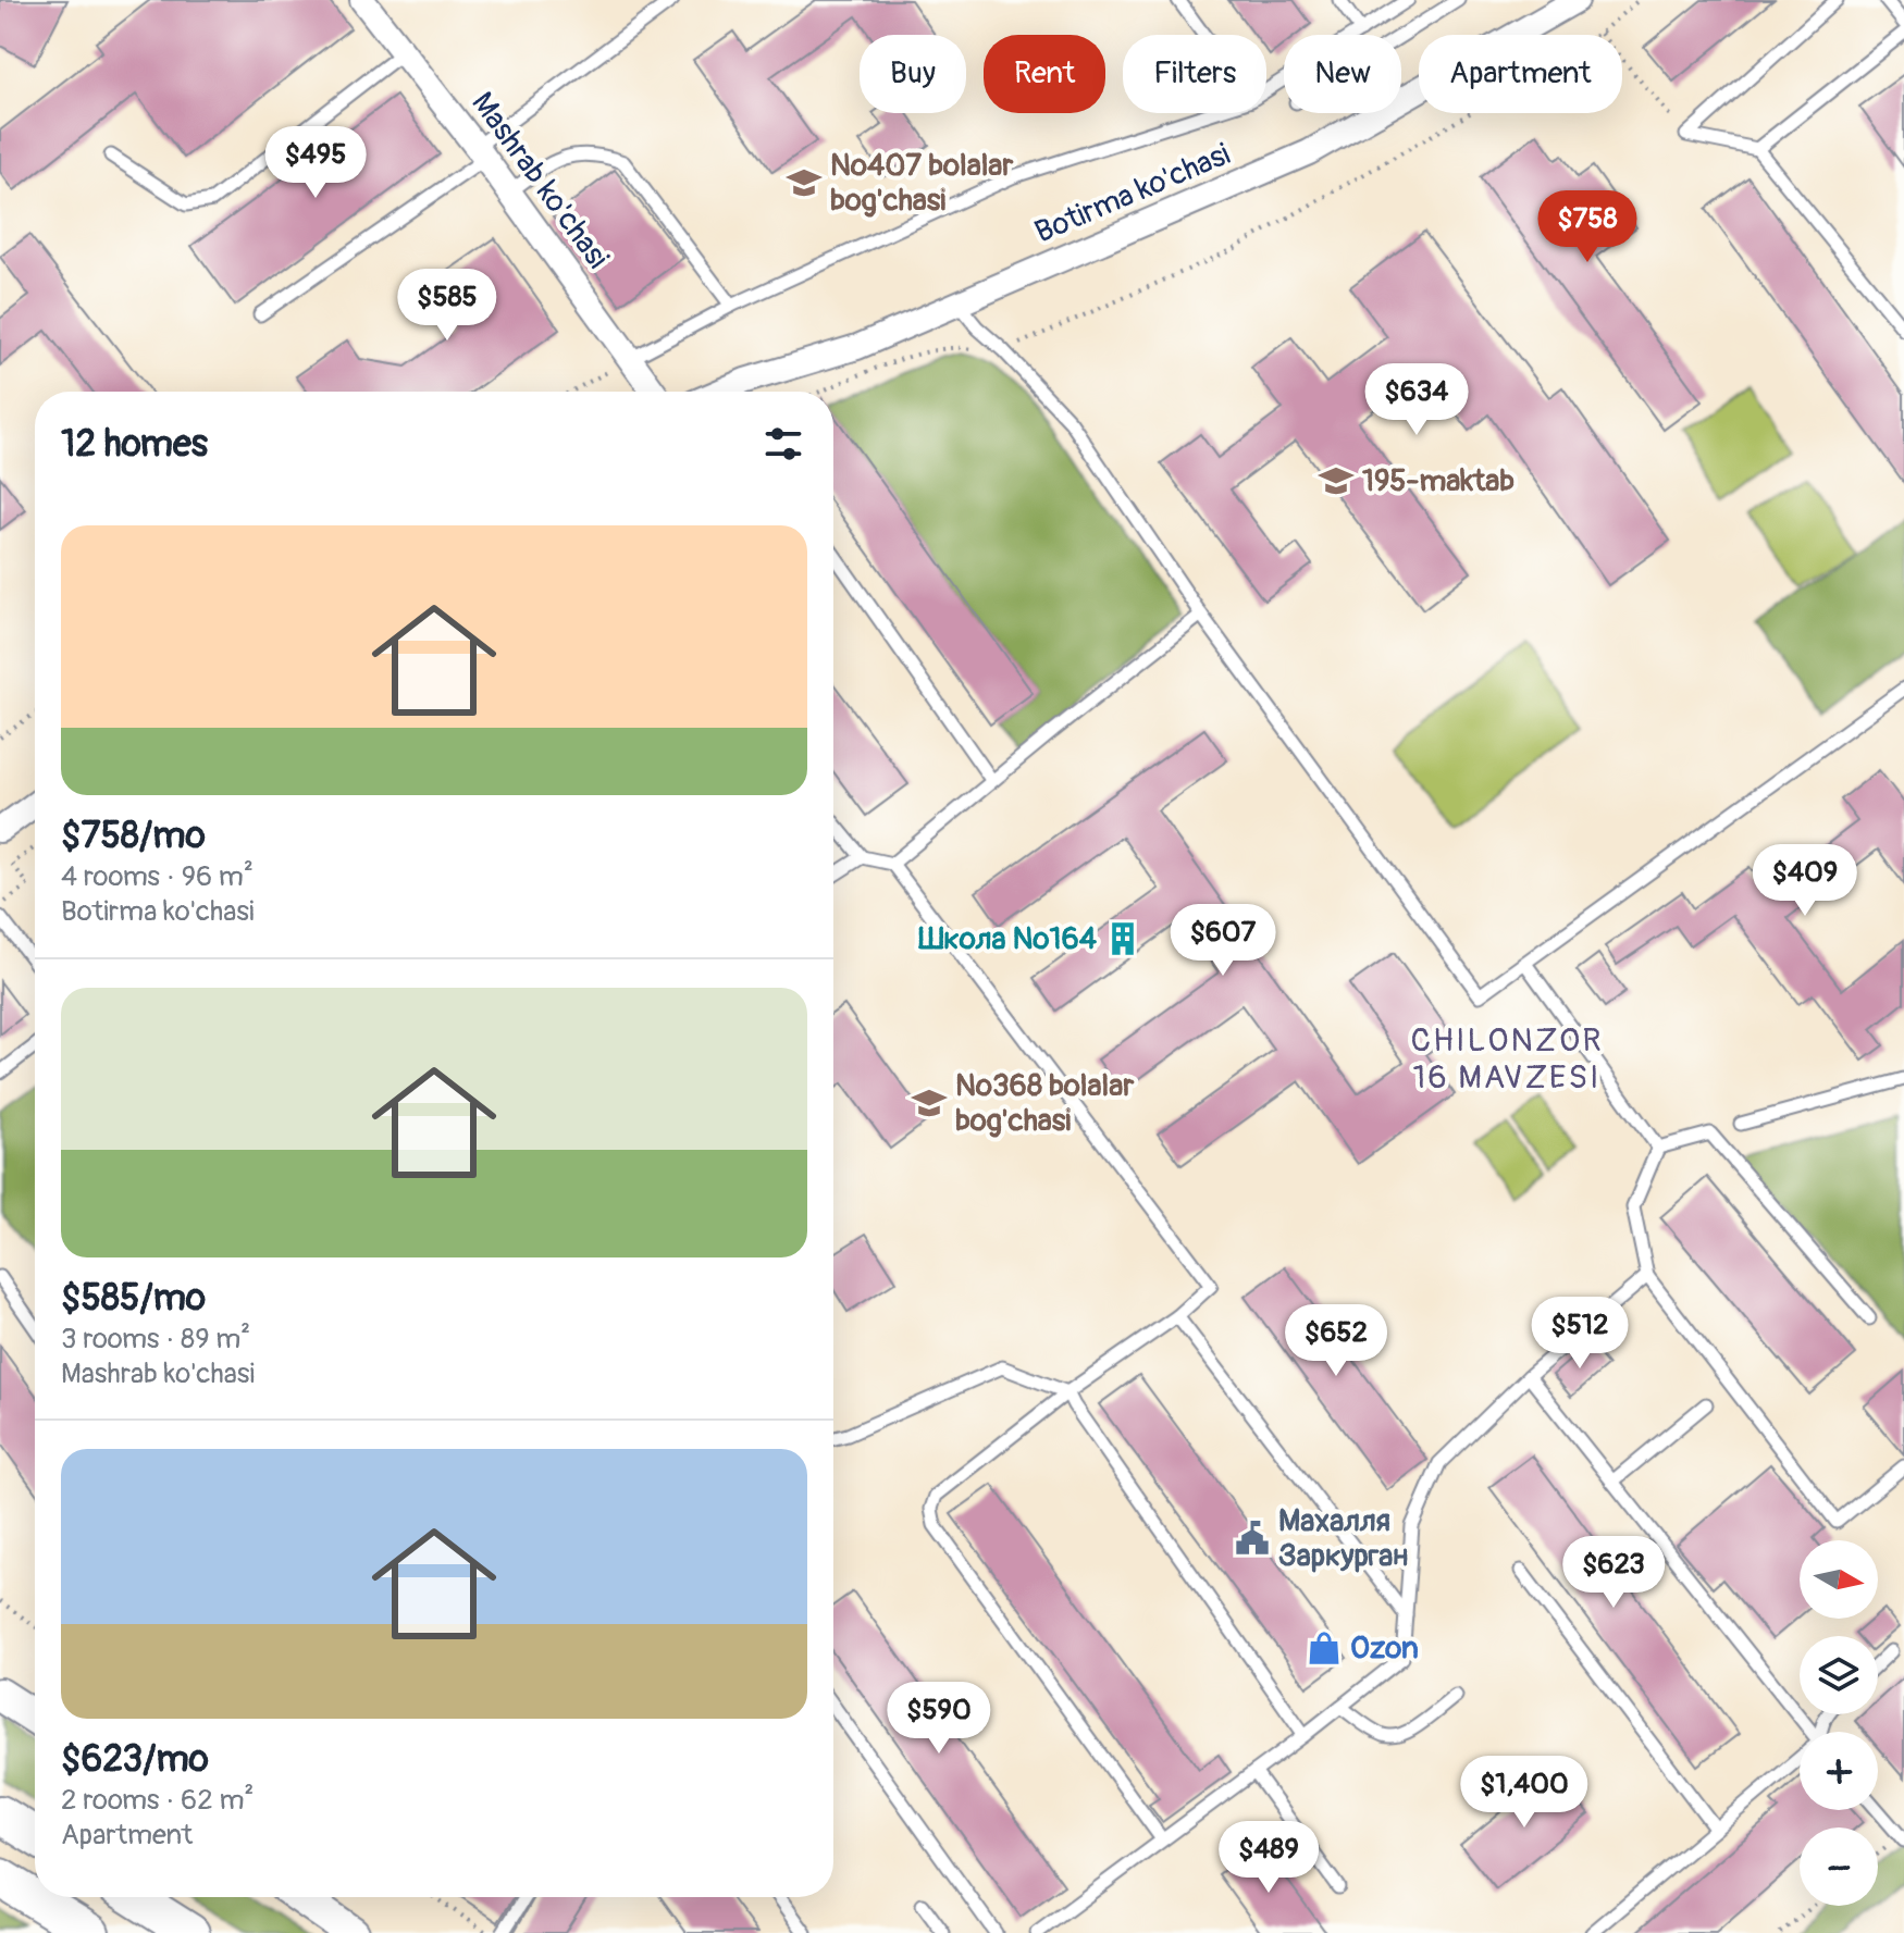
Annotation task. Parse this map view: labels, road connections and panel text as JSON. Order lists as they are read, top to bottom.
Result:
{
  "streets": {
    "street": ["Mashrab ko'chasi", "Botirma ko'chasi"]
  },
  "districts": ["CHILONZOR 16 MAVZESI"],
  "places": {
    "school or university": ["№407 bolalar bog'chasi", "195-maktab", "№368 bolalar bog'chasi"],
    "building": ["Школа №164"],
    "public building": ["Махалля Заркурган"],
    "shop": ["Ozon"]
  },
  "north": "right",
  "page": {
    "chip": [
      "Buy",
      "Rent",
      "Filters",
      "New",
      "Apartment"
    ],
    "price": [
      "$495",
      "$758",
      "$585",
      "$634",
      "$409",
      "$607",
      "$512",
      "$652",
      "$623",
      "$590",
      "$1,400",
      "$489"
    ],
    "heading": "12 homes",
    "list": [
      {
        "name": "$758/mo",
        "note": "4 rooms · 96 m² · Botirma ko'chasi"
      },
      {
        "name": "$585/mo",
        "note": "3 rooms · 89 m² · Mashrab ko'chasi"
      },
      {
        "name": "$623/mo",
        "note": "2 rooms · 62 m² · Apartment"
      }
    ],
    "map_buttons": ["+", "−"]
  }
}
